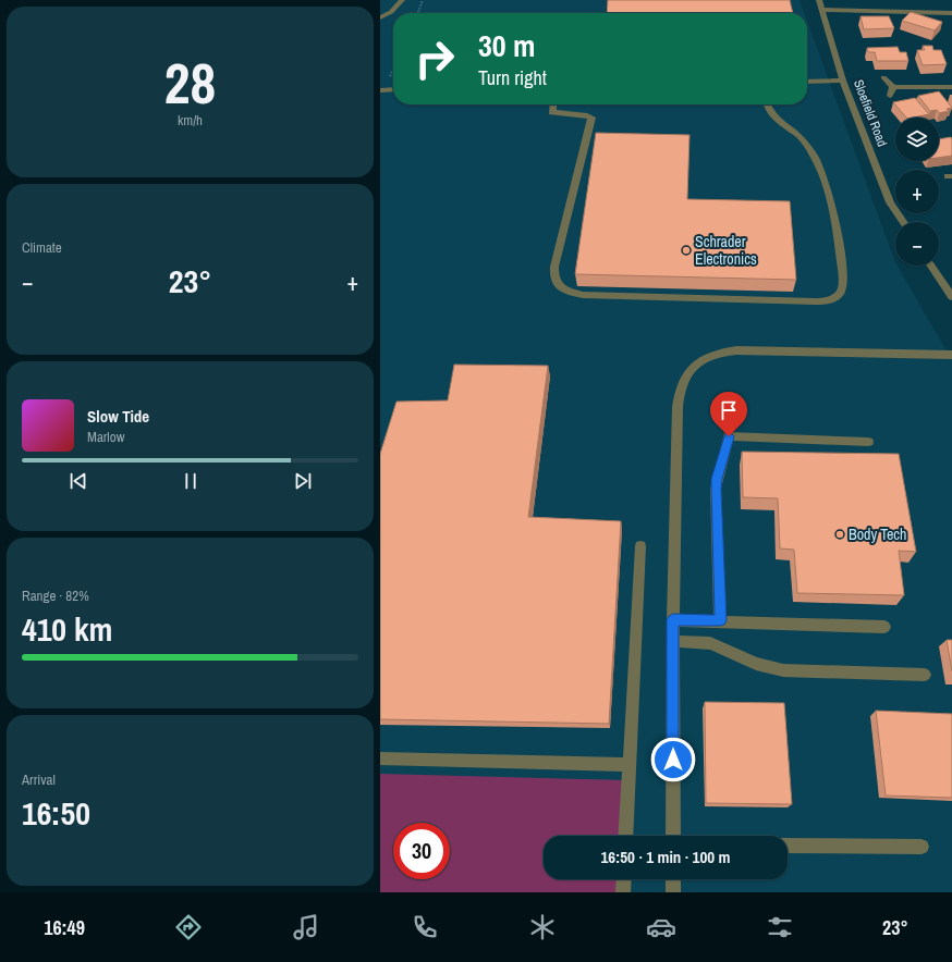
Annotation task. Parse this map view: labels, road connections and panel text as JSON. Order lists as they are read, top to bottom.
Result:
{
  "streets": {
    "street": ["Sloefield Road"]
  },
  "places": ["Schrader Electronics", "Body Tech"],
  "page": {
    "tile": [
      ["28", "km/h"],
      "Climate",
      ["Range · 82%", "410 km"],
      ["Arrival", "16:50"]
    ],
    "turn": ["30 m", "Turn right"],
    "map_buttons": ["+", "−"],
    "heat": ["−", "23°", "+"],
    "song": ["Slow Tide", "Marlow"],
    "limit": "30",
    "trip": "16:50 · 1 min · 100 m",
    "tabs": ["16:49", "23°"]
  }
}
